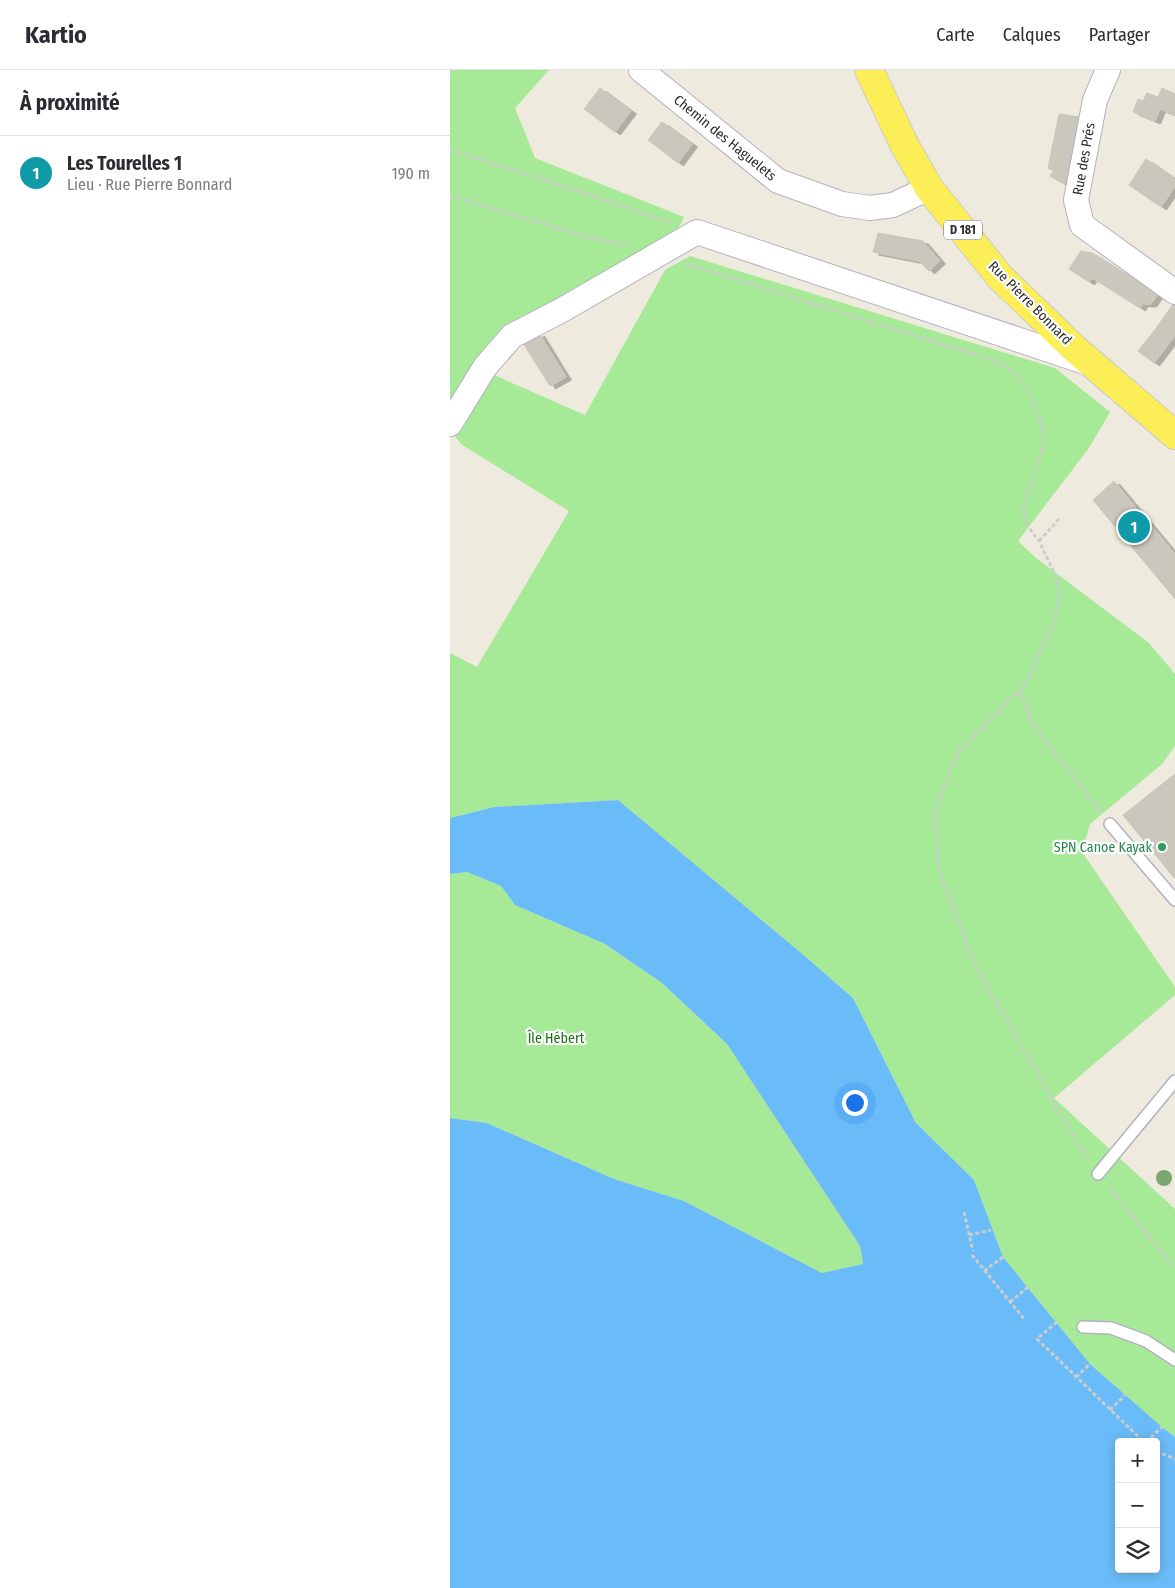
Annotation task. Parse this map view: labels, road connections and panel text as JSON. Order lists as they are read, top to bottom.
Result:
{
  "streets": {
    "main road": ["D 181", "Rue Pierre Bonnard"],
    "street": ["Chemin des Haguelets", "Rue des Prés"]
  },
  "crossings": [
    ["Chemin des Haguelets", "Rue Pierre Bonnard"]
  ],
  "parks": ["Île Hébert"],
  "places": ["SPN Canoe Kayak"],
  "page": {
    "header": "Kartio",
    "nav": ["Carte", "Calques", "Partager"],
    "heading": "À proximité",
    "list": [
      {
        "mark": "1",
        "name": "Les Tourelles 1",
        "note": "Lieu · Rue Pierre Bonnard",
        "value": "190 m"
      }
    ],
    "pins": "1",
    "map_buttons": ["+", "−"]
  }
}
